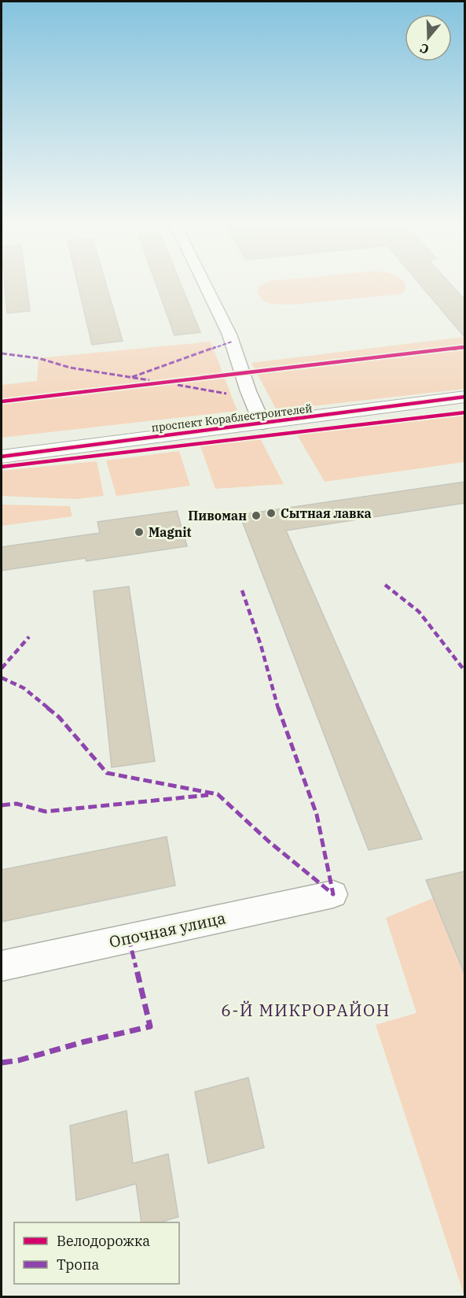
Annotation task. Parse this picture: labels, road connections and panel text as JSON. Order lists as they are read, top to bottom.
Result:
{
  "streets": {
    "street": ["проспект Кораблестроителей", "Опочная улица"]
  },
  "districts": ["6-Й МИКРОРАЙОН"],
  "places": ["Сытная лавка", "Пивоман", "Magnit"],
  "legend": ["Велодорожка", "Тропа"],
  "north": "bottom"
}
